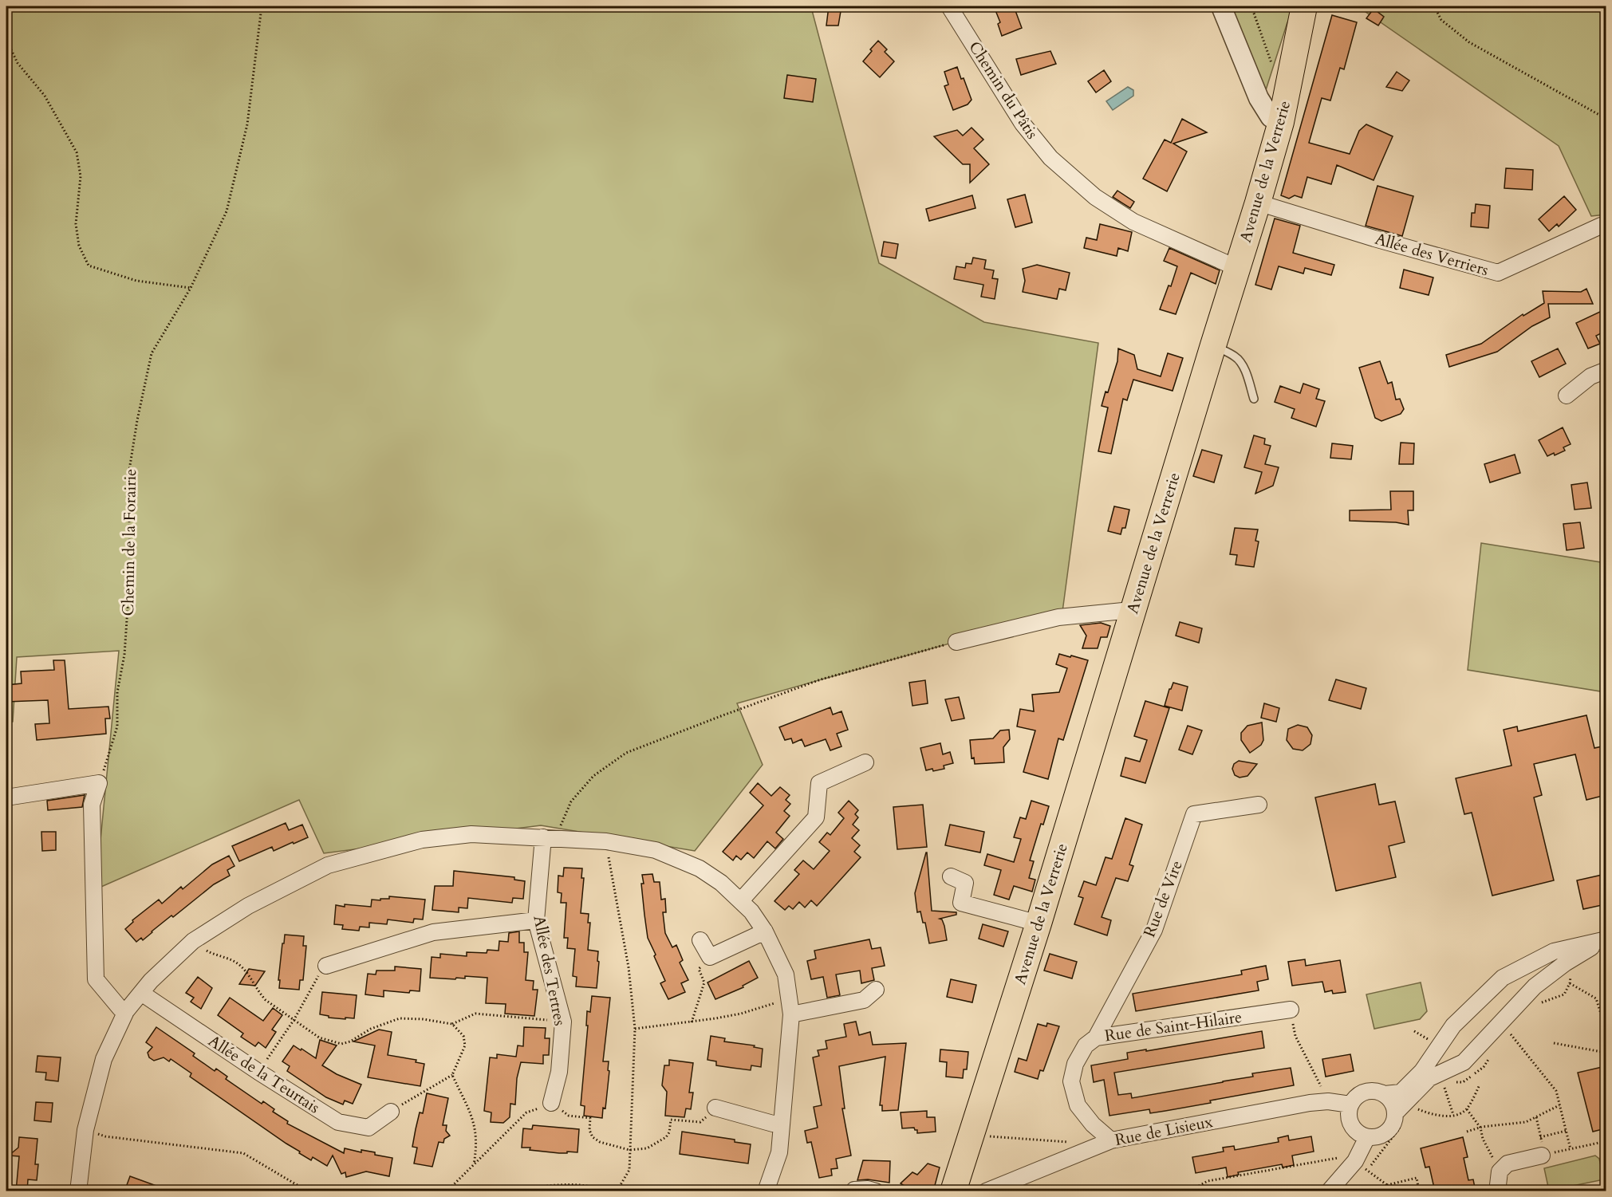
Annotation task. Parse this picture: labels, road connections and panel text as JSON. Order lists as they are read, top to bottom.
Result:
{
  "streets": {
    "main road": ["Avenue de la Verrerie"],
    "street": [
      "Chemin du Pâtis",
      "Allée des Verriers",
      "Rue de Vire",
      "Allée des Tertres",
      "Rue de Saint-Hilaire",
      "Allée de la Teurtais",
      "Rue de Lisieux"
    ],
    "path": ["Chemin de la Forairie"]
  },
  "crossings": [
    ["Chemin du Pâtis", "Avenue de la Verrerie"],
    ["Avenue de la Verrerie", "Allée des Verriers"],
    ["Rue de Vire", "Rue de Saint-Hilaire"],
    ["Rue de Saint-Hilaire", "Rue de Lisieux"]
  ]
}
